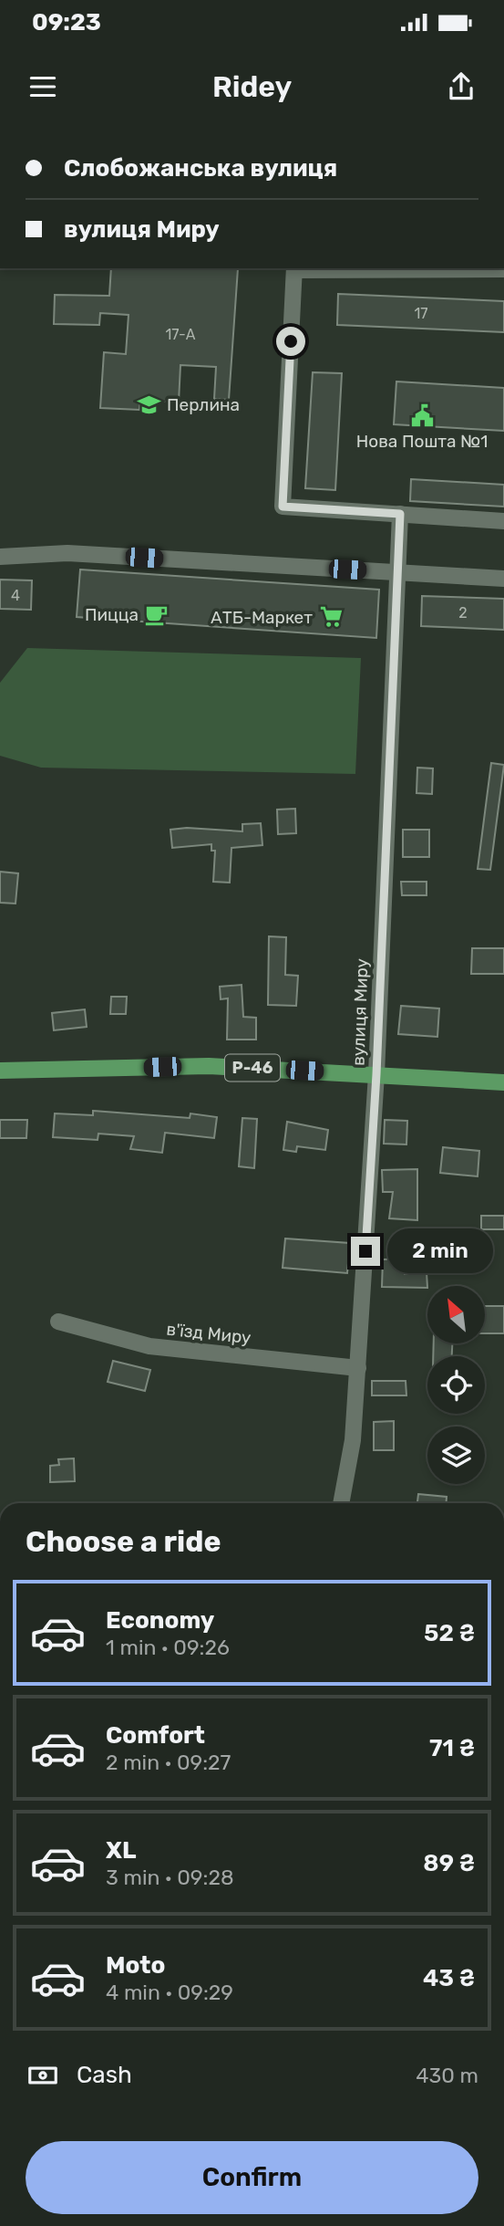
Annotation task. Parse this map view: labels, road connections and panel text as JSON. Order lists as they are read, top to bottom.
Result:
{
  "streets": {
    "main road": ["Р-46"],
    "street": ["вулиця Миру", "в'їзд Миру"]
  },
  "crossings": [
    ["вулиця Миру", "Р-46"],
    ["вулиця Миру", "в'їзд Миру"]
  ],
  "places": {
    "school or university": ["Перлина"],
    "public building": ["Нова Пошта №1"],
    "cafe": ["Пицца"],
    "supermarket": ["АТБ-Маркет"]
  },
  "house_numbers": [
    "17",
    "17-А",
    "4",
    "2"
  ],
  "north": "top left",
  "page": {
    "status": "09:23",
    "header": "Ridey",
    "banner": ["Слобожанська вулиця", "вулиця Миру"],
    "bubble": "2 min",
    "heading": "Choose a ride",
    "list": [
      {
        "name": "Economy",
        "note": "1 min · 09:26",
        "value": "52 ₴"
      },
      {
        "name": "Comfort",
        "note": "2 min · 09:27",
        "value": "71 ₴"
      },
      {
        "name": "XL",
        "note": "3 min · 09:28",
        "value": "89 ₴"
      },
      {
        "name": "Moto",
        "note": "4 min · 09:29",
        "value": "43 ₴"
      }
    ],
    "pay": ["Cash", "430 m"],
    "buttons": "Confirm"
  }
}
